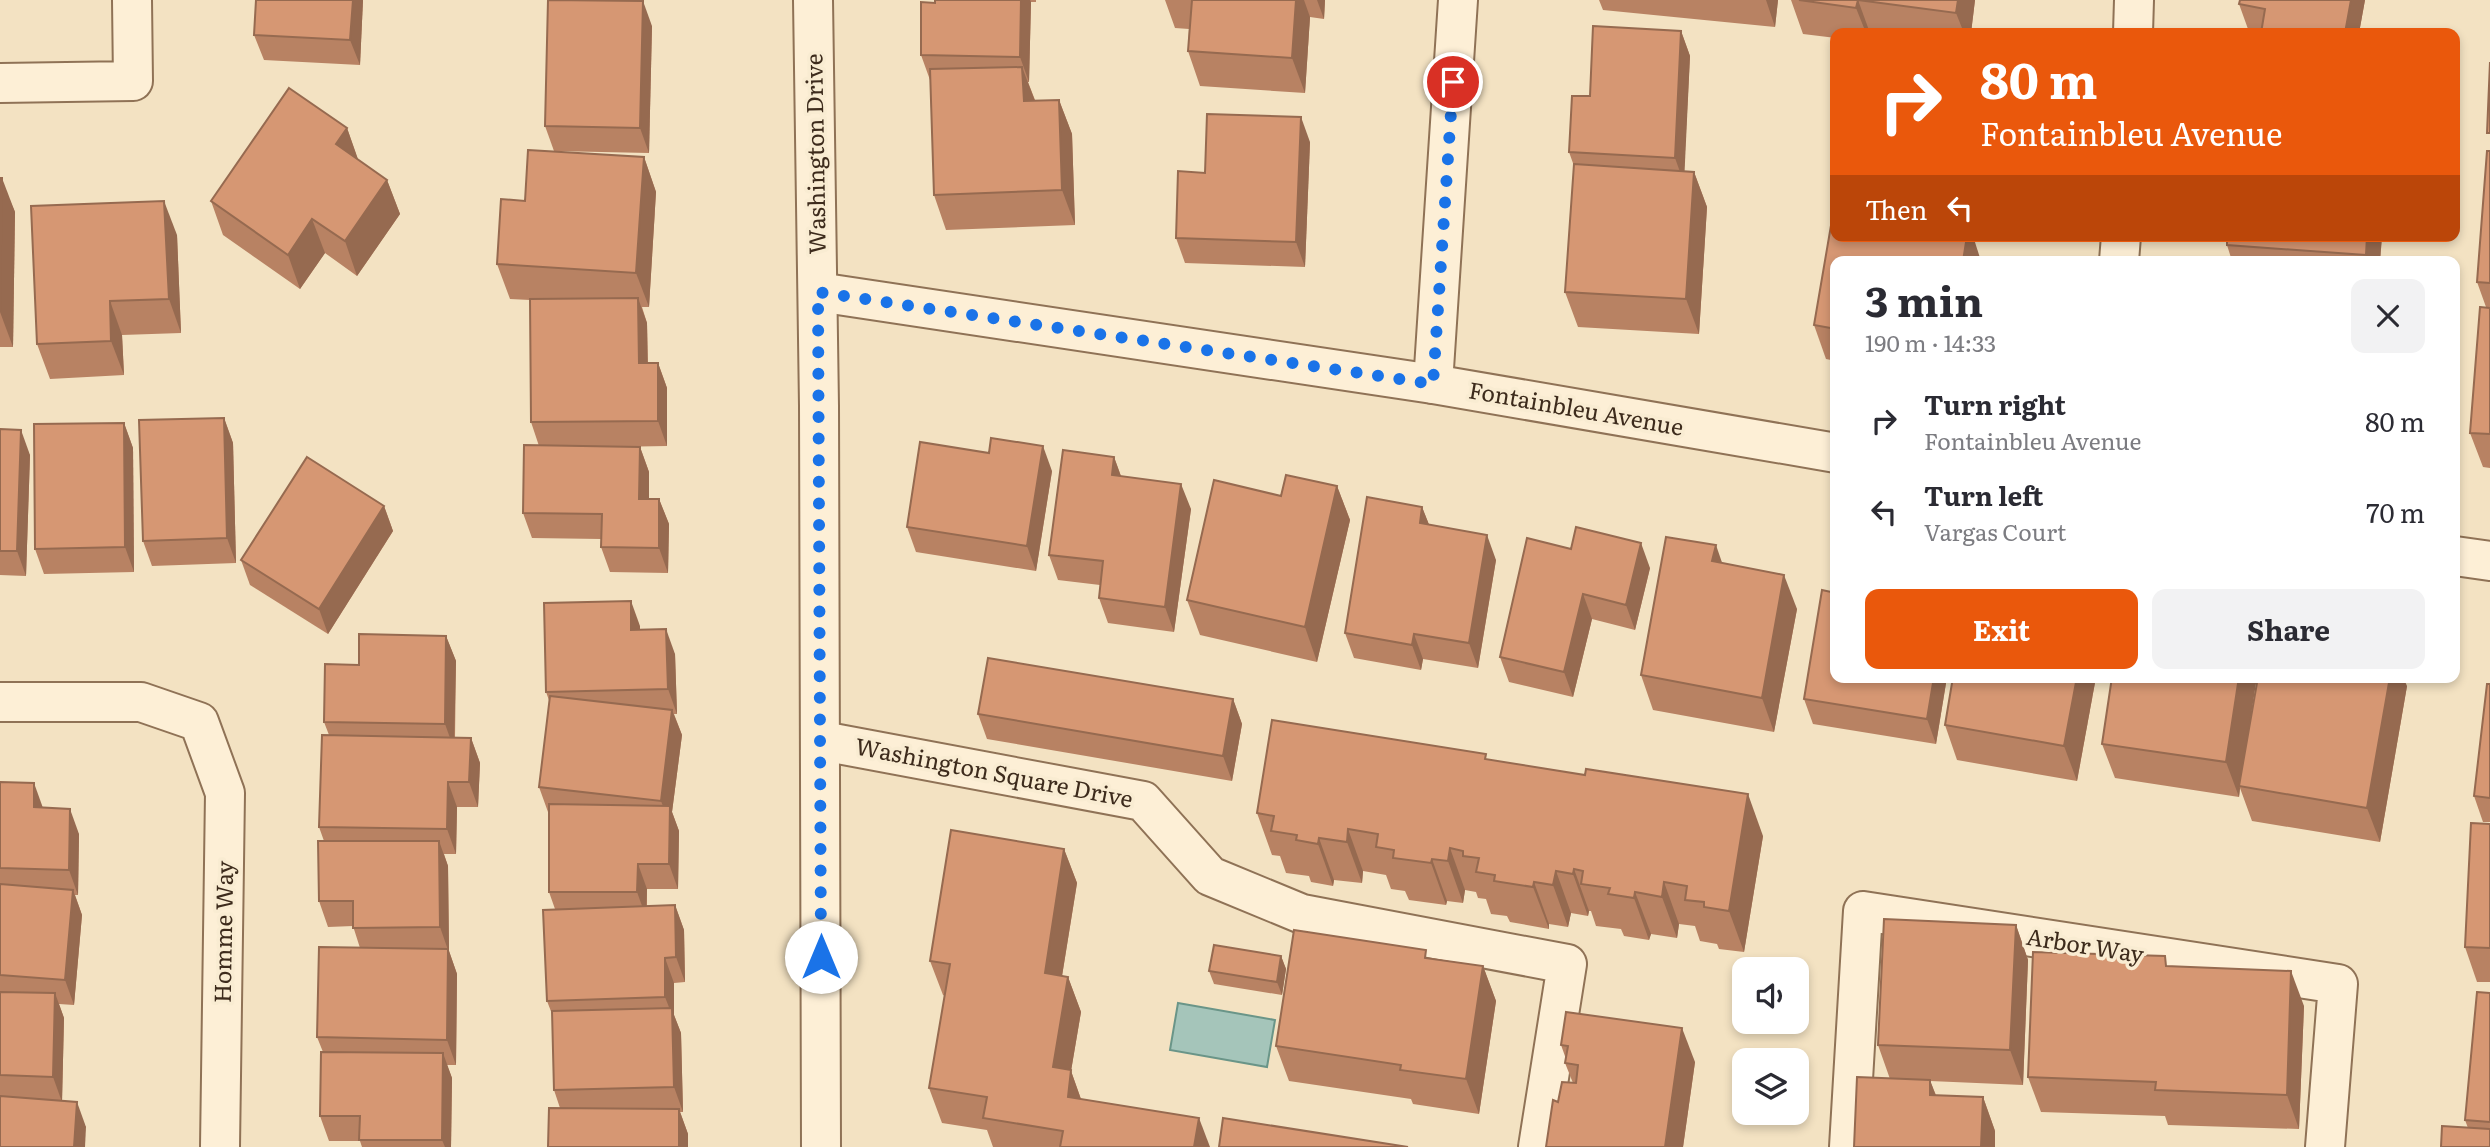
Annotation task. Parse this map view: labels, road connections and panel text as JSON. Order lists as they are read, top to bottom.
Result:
{
  "streets": {
    "street": [
      "Washington Drive",
      "Fontainbleu Avenue",
      "Washington Square Drive",
      "Homme Way",
      "Arbor Way"
    ]
  },
  "crossings": [
    ["Washington Drive", "Fontainbleu Avenue"],
    ["Washington Drive", "Washington Square Drive"]
  ],
  "page": {
    "turn": ["80 m", "Fontainbleu Avenue"],
    "then": "Then",
    "heading": ["3 min", "190 m · 14:33"],
    "list": [
      {
        "name": "Turn right",
        "note": "Fontainbleu Avenue",
        "value": "80 m"
      },
      {
        "name": "Turn left",
        "note": "Vargas Court",
        "value": "70 m"
      }
    ],
    "buttons": ["Exit", "Share"]
  }
}
